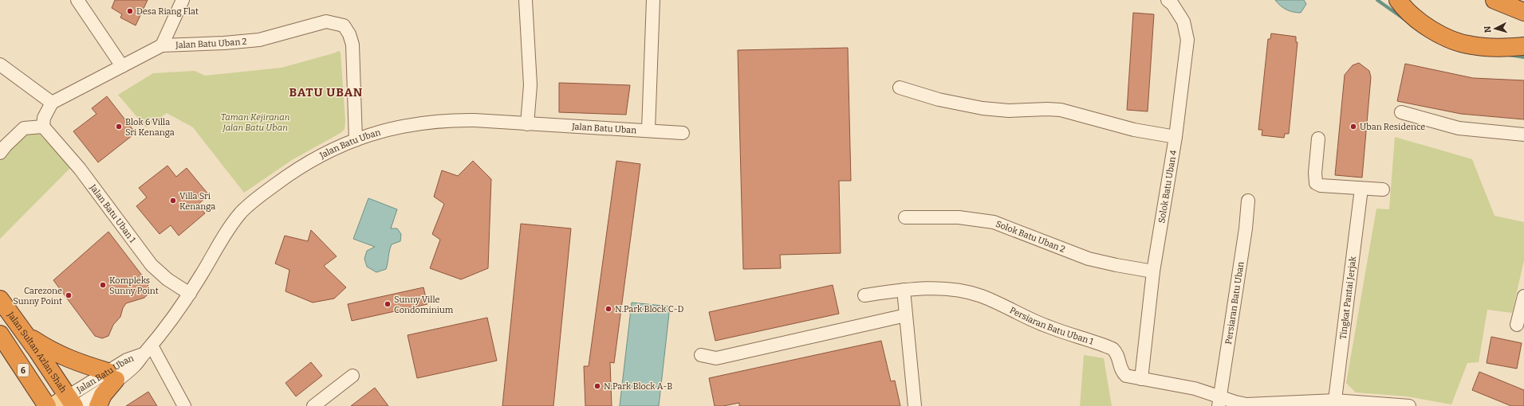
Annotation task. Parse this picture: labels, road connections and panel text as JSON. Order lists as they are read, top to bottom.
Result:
{
  "streets": {
    "highway": ["Jalan Sultan Azlan Shah", "6"],
    "street": [
      "Jalan Batu Uban 2",
      "Jalan Batu Uban",
      "Solok Batu Uban 4",
      "Jalan Batu Uban 1",
      "Solok Batu Uban 2",
      "Tingkat Pantai Jerjak",
      "Persiaran Batu Uban",
      "Persiaran Batu Uban 1"
    ]
  },
  "crossings": [
    ["Jalan Batu Uban 2", "Jalan Batu Uban"],
    ["Jalan Batu Uban", "Jalan Batu Uban 1"],
    ["Jalan Batu Uban", "Jalan Sultan Azlan Shah"],
    ["Solok Batu Uban 4", "Solok Batu Uban 2"],
    ["Solok Batu Uban 4", "Persiaran Batu Uban 1"],
    ["Tingkat Pantai Jerjak", "Persiaran Batu Uban 1"],
    ["Persiaran Batu Uban", "Persiaran Batu Uban 1"]
  ],
  "districts": ["BATU UBAN"],
  "parks": ["Taman Kejiranan Jalan Batu Uban"],
  "places": [
    "Desa Riang Flat",
    "Blok 6 Villa Sri Kenanga",
    "Uban Residence",
    "Villa Sri Kenanga",
    "Kompleks Sunny Point",
    "Carezone Sunny Point",
    "Sunny Ville Condominium",
    "N.Park Block C-D",
    "N.Park Block A-B"
  ],
  "north": "left"
}
